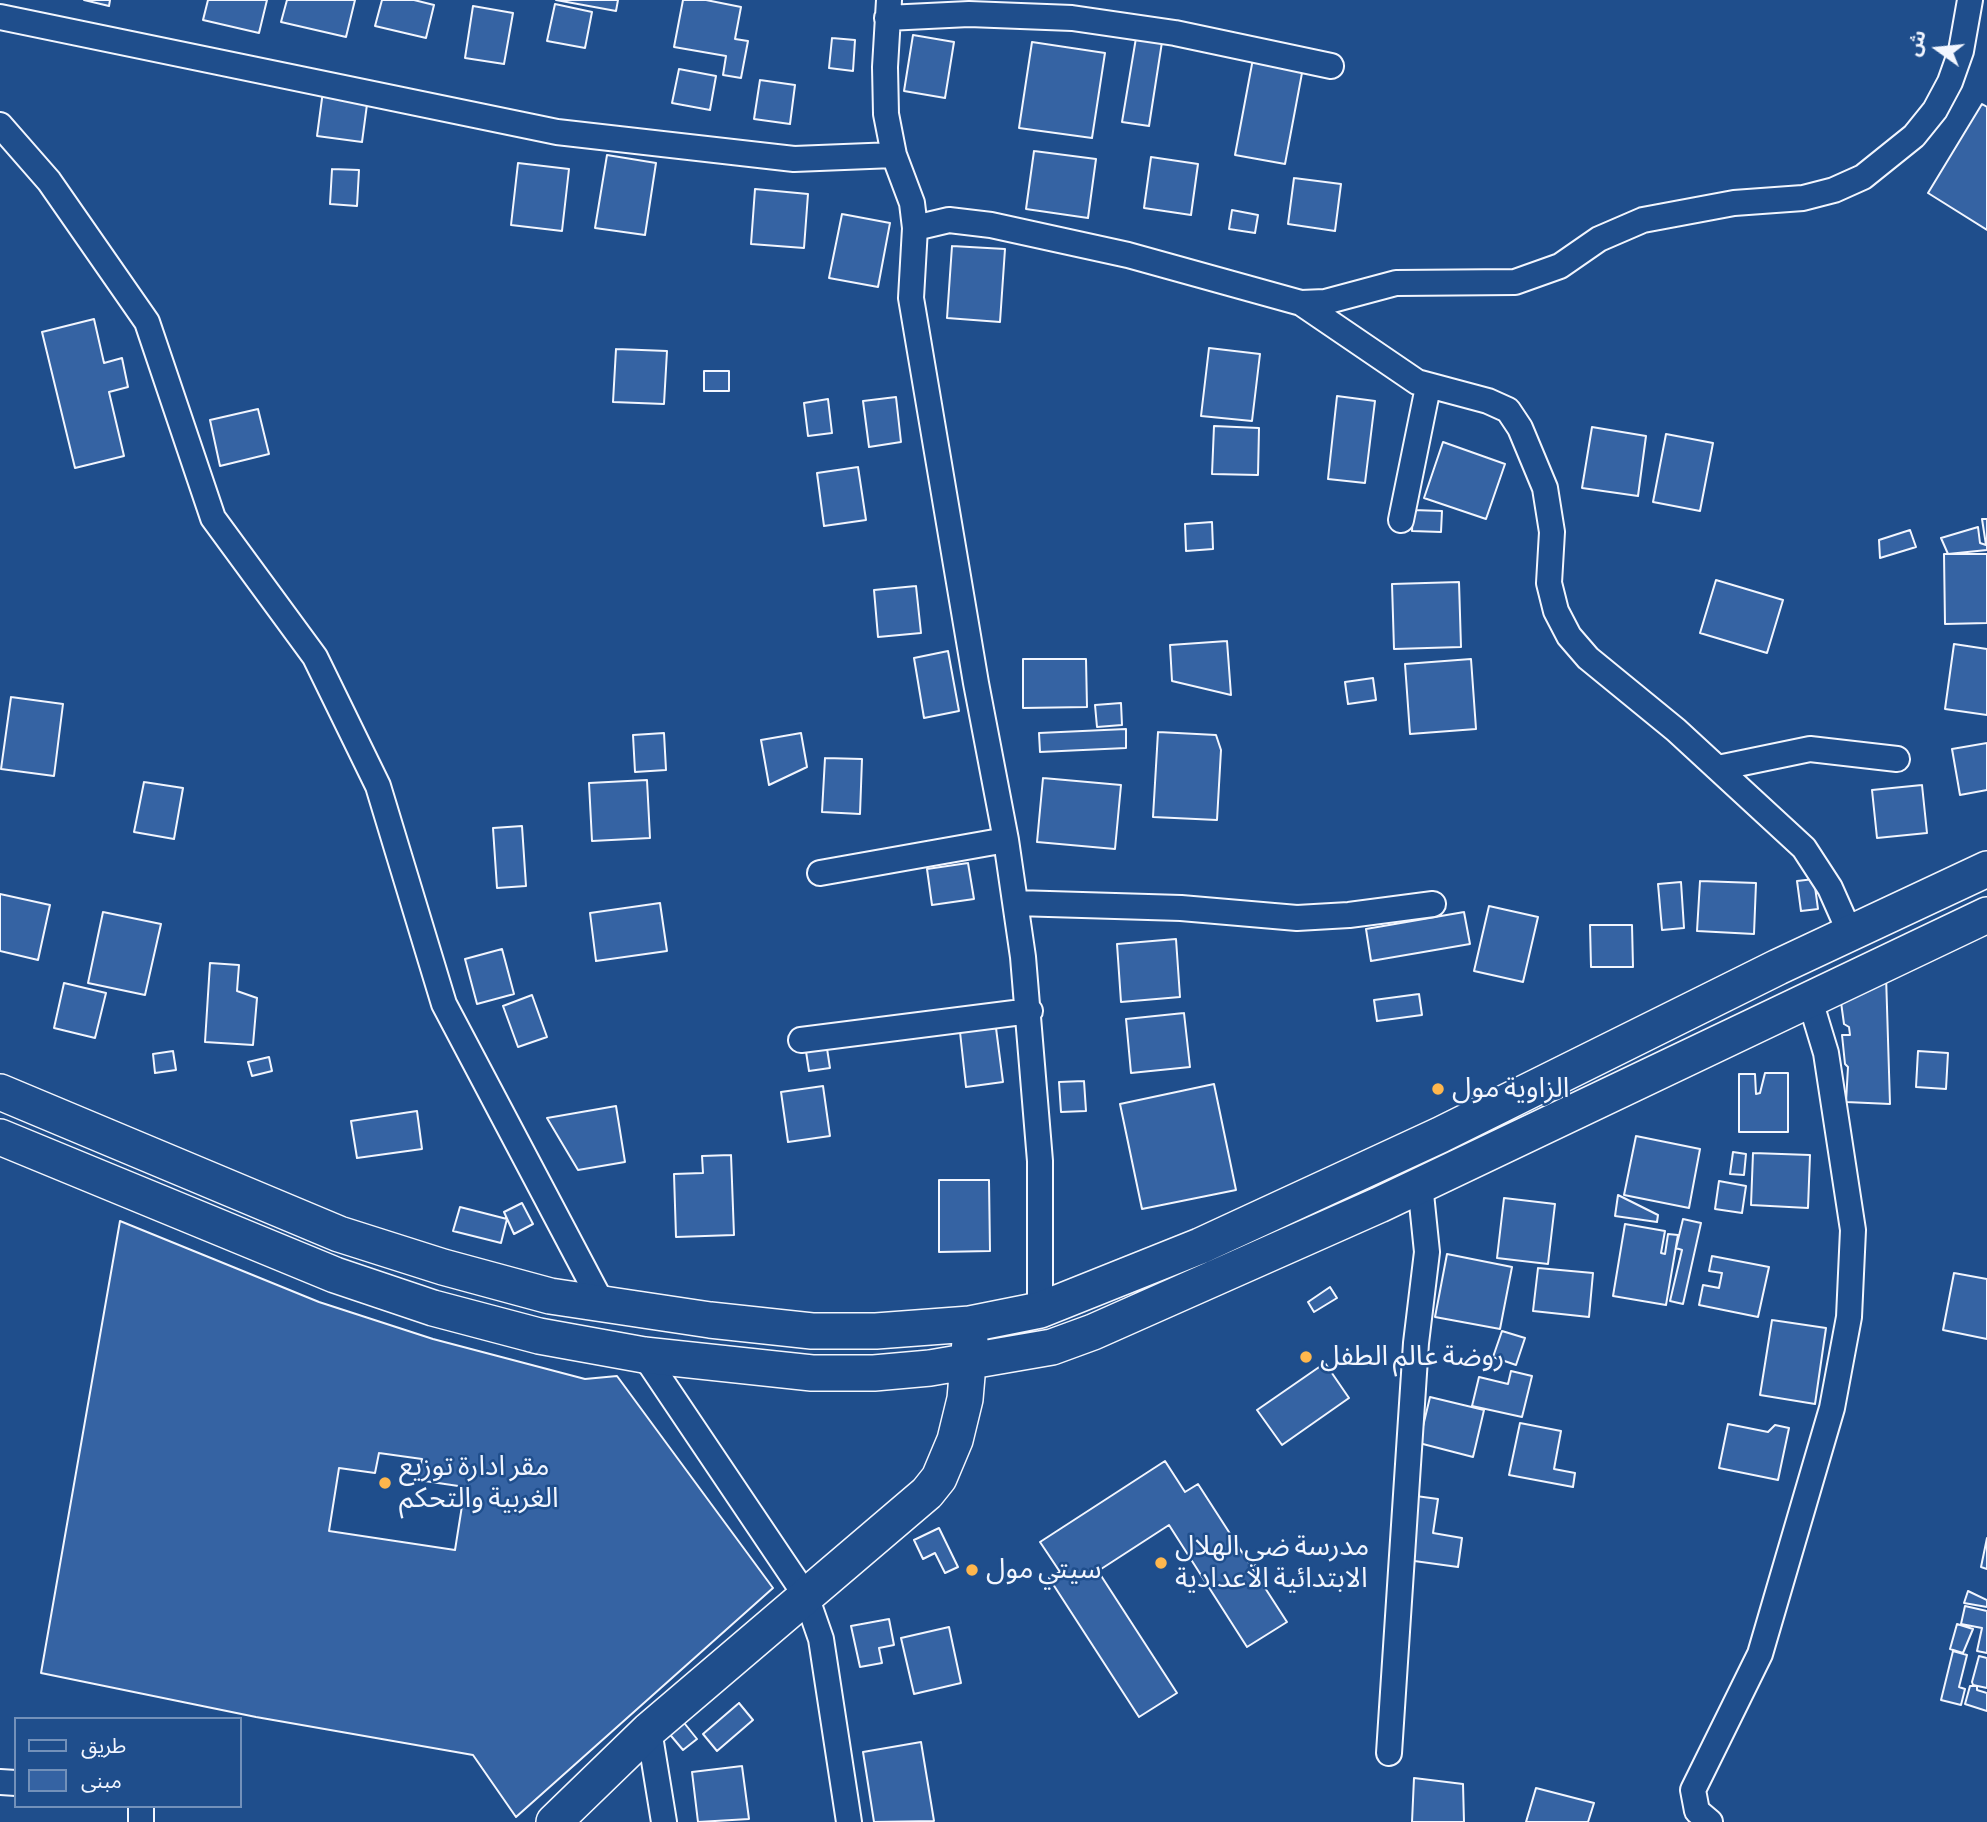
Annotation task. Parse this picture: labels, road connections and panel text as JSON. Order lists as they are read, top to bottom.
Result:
{
  "places": [
    "الزاوية مول",
    "روضة عالم الطفل",
    "مقر ادارة توزيع الغربية والتحكم",
    "مدرسة ضي الهلال الابتدائية الاعدادية",
    "سيتي مول"
  ],
  "legend": ["طريق", "مبنى"],
  "north": "left"
}
